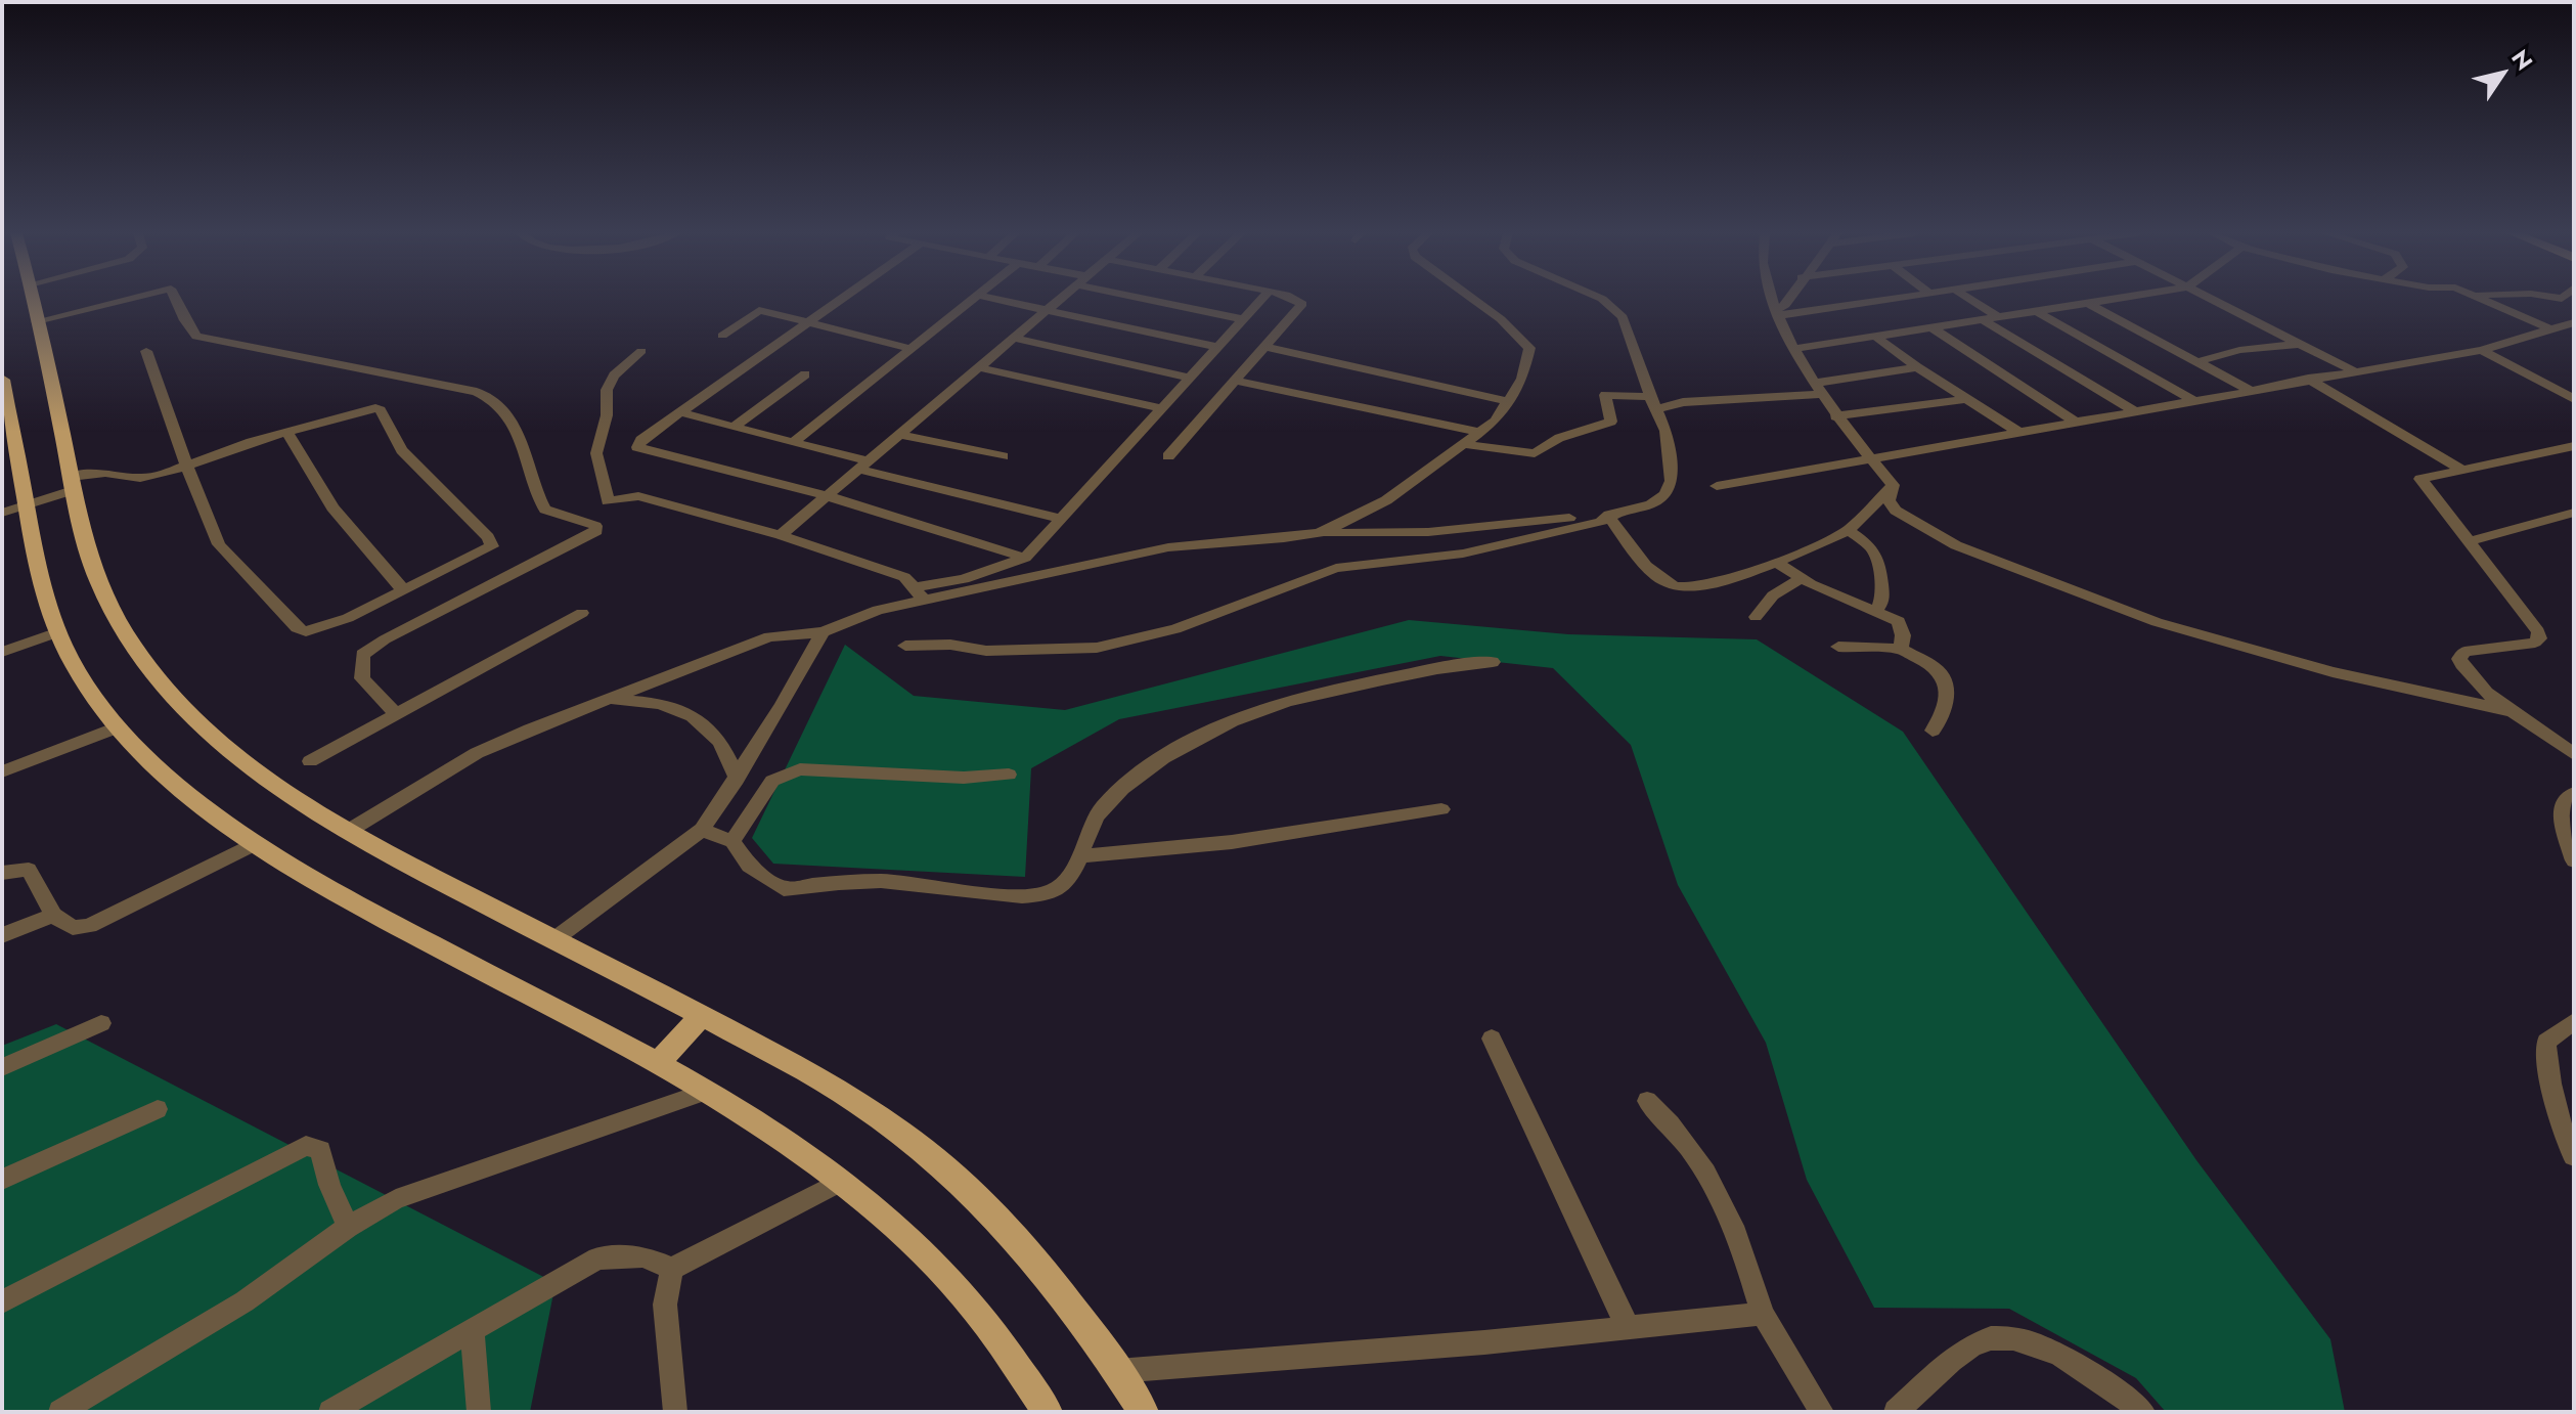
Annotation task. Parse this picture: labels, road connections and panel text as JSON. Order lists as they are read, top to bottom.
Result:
{
  "north": "top right"
}
